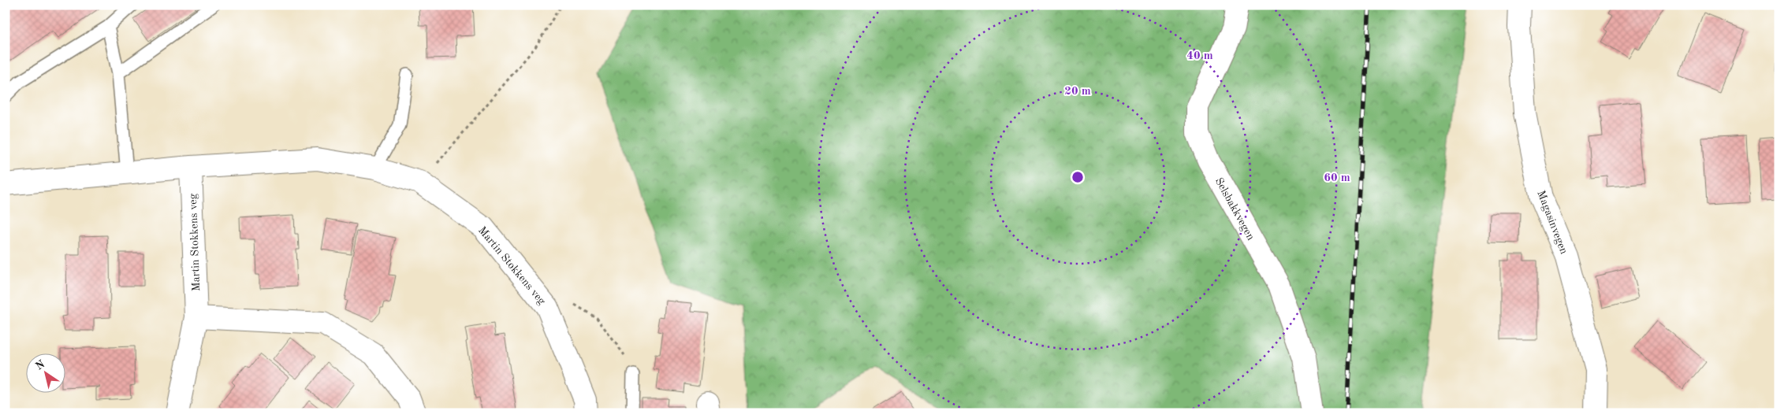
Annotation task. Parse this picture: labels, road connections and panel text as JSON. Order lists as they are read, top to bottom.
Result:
{
  "streets": {
    "street": ["Selsbakkvegen", "Magasinvegen", "Martin Stokkens veg"]
  },
  "north": "top left",
  "rings": ["40 m", "20 m", "60 m"]
}
